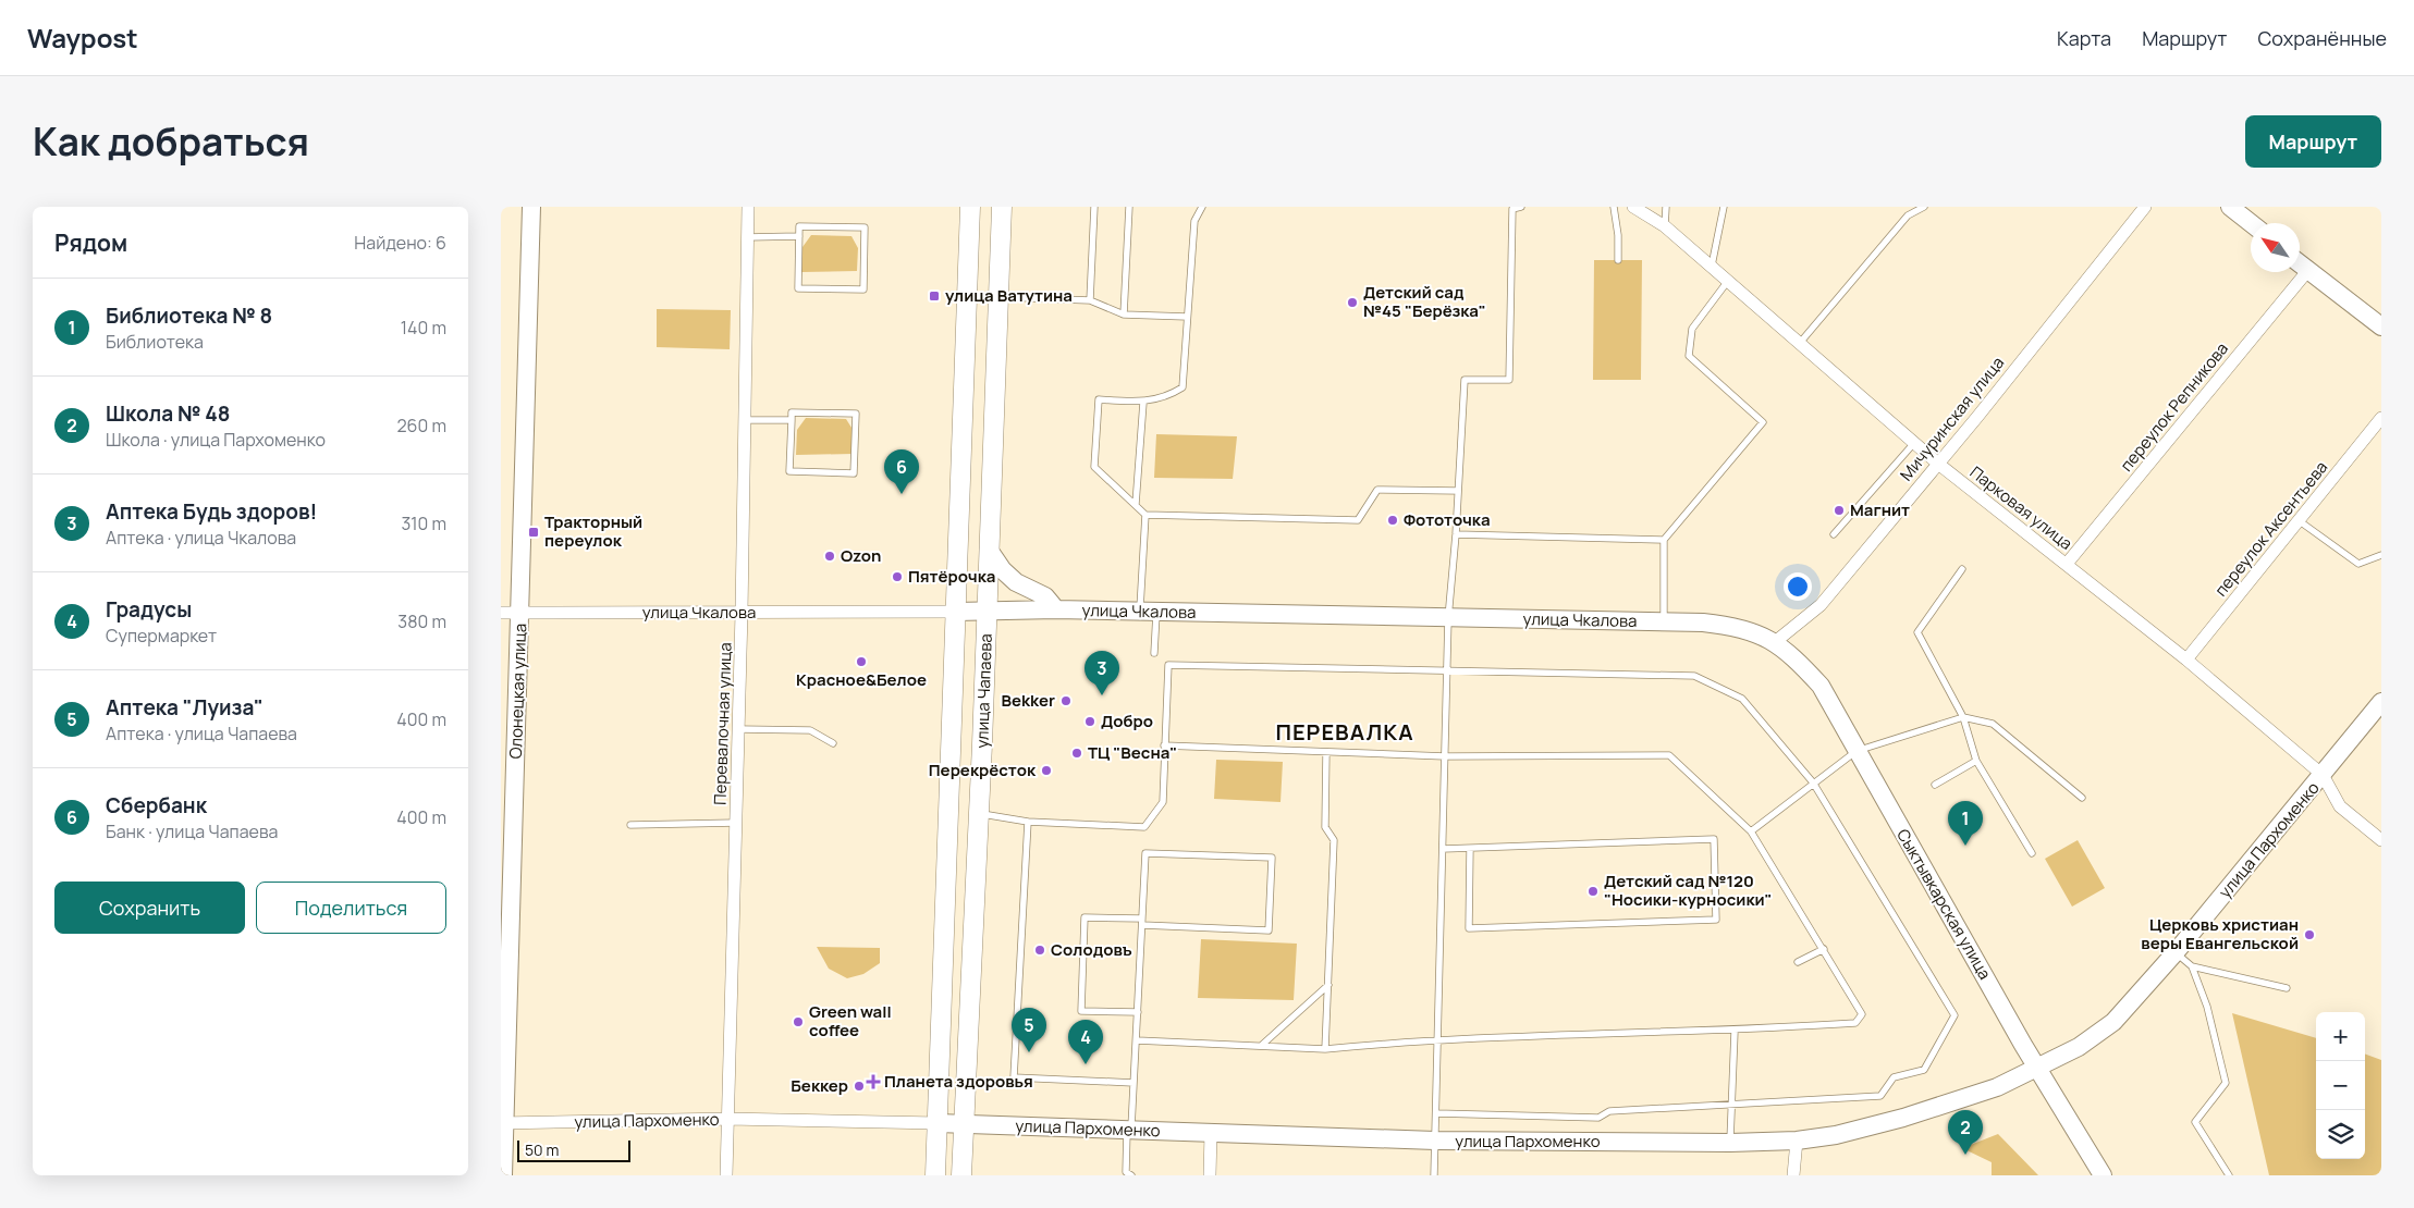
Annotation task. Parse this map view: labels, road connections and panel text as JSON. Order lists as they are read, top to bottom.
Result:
{
  "streets": {
    "main road": [
      "улица Чкалова",
      "Олонецкая улица",
      "улица Чапаева",
      "улица Пархоменко",
      "Сыктывкарская улица"
    ],
    "street": [
      "переулок Репникова",
      "Мичуринская улица",
      "Парковая улица",
      "переулок Аксентьева",
      "Перевалочная улица"
    ]
  },
  "crossings": [
    ["переулок Репникова", "Парковая улица"],
    ["Мичуринская улица", "Парковая улица"],
    ["Мичуринская улица", "улица Чкалова"],
    ["Мичуринская улица", "Сыктывкарская улица"],
    ["Парковая улица", "переулок Аксентьева"],
    ["Парковая улица", "улица Пархоменко"],
    ["улица Чкалова", "Олонецкая улица"],
    ["улица Чкалова", "улица Чапаева"],
    ["улица Чкалова", "Перевалочная улица"],
    ["улица Чкалова", "Сыктывкарская улица"],
    ["Олонецкая улица", "улица Пархоменко"],
    ["улица Чапаева", "улица Пархоменко"],
    ["Перевалочная улица", "улица Пархоменко"],
    ["улица Пархоменко", "Сыктывкарская улица"]
  ],
  "districts": ["ПЕРЕВАЛКА"],
  "places": {
    "transit": ["улица Ватутина", "Тракторный переулок"],
    "other": [
      "Детский сад №45 \"Берёзка\"",
      "Магнит",
      "Фототочка",
      "Ozon",
      "Пятёрочка",
      "Красное&Белое",
      "Bekker",
      "Добро",
      "ТЦ \"Весна\"",
      "Перекрёсток",
      "Детский сад №120 \"Носики-курносики\"",
      "Церковь христиан веры Евангельской",
      "Солодовъ",
      "Green wall coffee",
      "Беккер"
    ],
    "health": ["Планета здоровья"]
  },
  "scale_bar": "50 m",
  "north": "top left",
  "page": {
    "header": "Waypost",
    "nav": ["Карта", "Маршрут", "Сохранённые"],
    "title": "Как добраться",
    "buttons": [
      "Маршрут",
      ["Сохранить", "Поделиться"]
    ],
    "heading": ["Рядом", "Найдено: 6"],
    "list": [
      {
        "mark": "1",
        "name": "Библиотека № 8",
        "note": "Библиотека",
        "value": "140 m"
      },
      {
        "mark": "2",
        "name": "Школа № 48",
        "note": "Школа · улица Пархоменко",
        "value": "260 m"
      },
      {
        "mark": "3",
        "name": "Аптека Будь здоров!",
        "note": "Аптека · улица Чкалова",
        "value": "310 m"
      },
      {
        "mark": "4",
        "name": "Градусы",
        "note": "Супермаркет",
        "value": "380 m"
      },
      {
        "mark": "5",
        "name": "Аптека \"Луиза\"",
        "note": "Аптека · улица Чапаева",
        "value": "400 m"
      },
      {
        "mark": "6",
        "name": "Сбербанк",
        "note": "Банк · улица Чапаева",
        "value": "400 m"
      }
    ],
    "pins": [
      "6",
      "3",
      "1",
      "5",
      "4",
      "2"
    ],
    "map_buttons": ["+", "−"],
    "scale": "50 m"
  }
}
